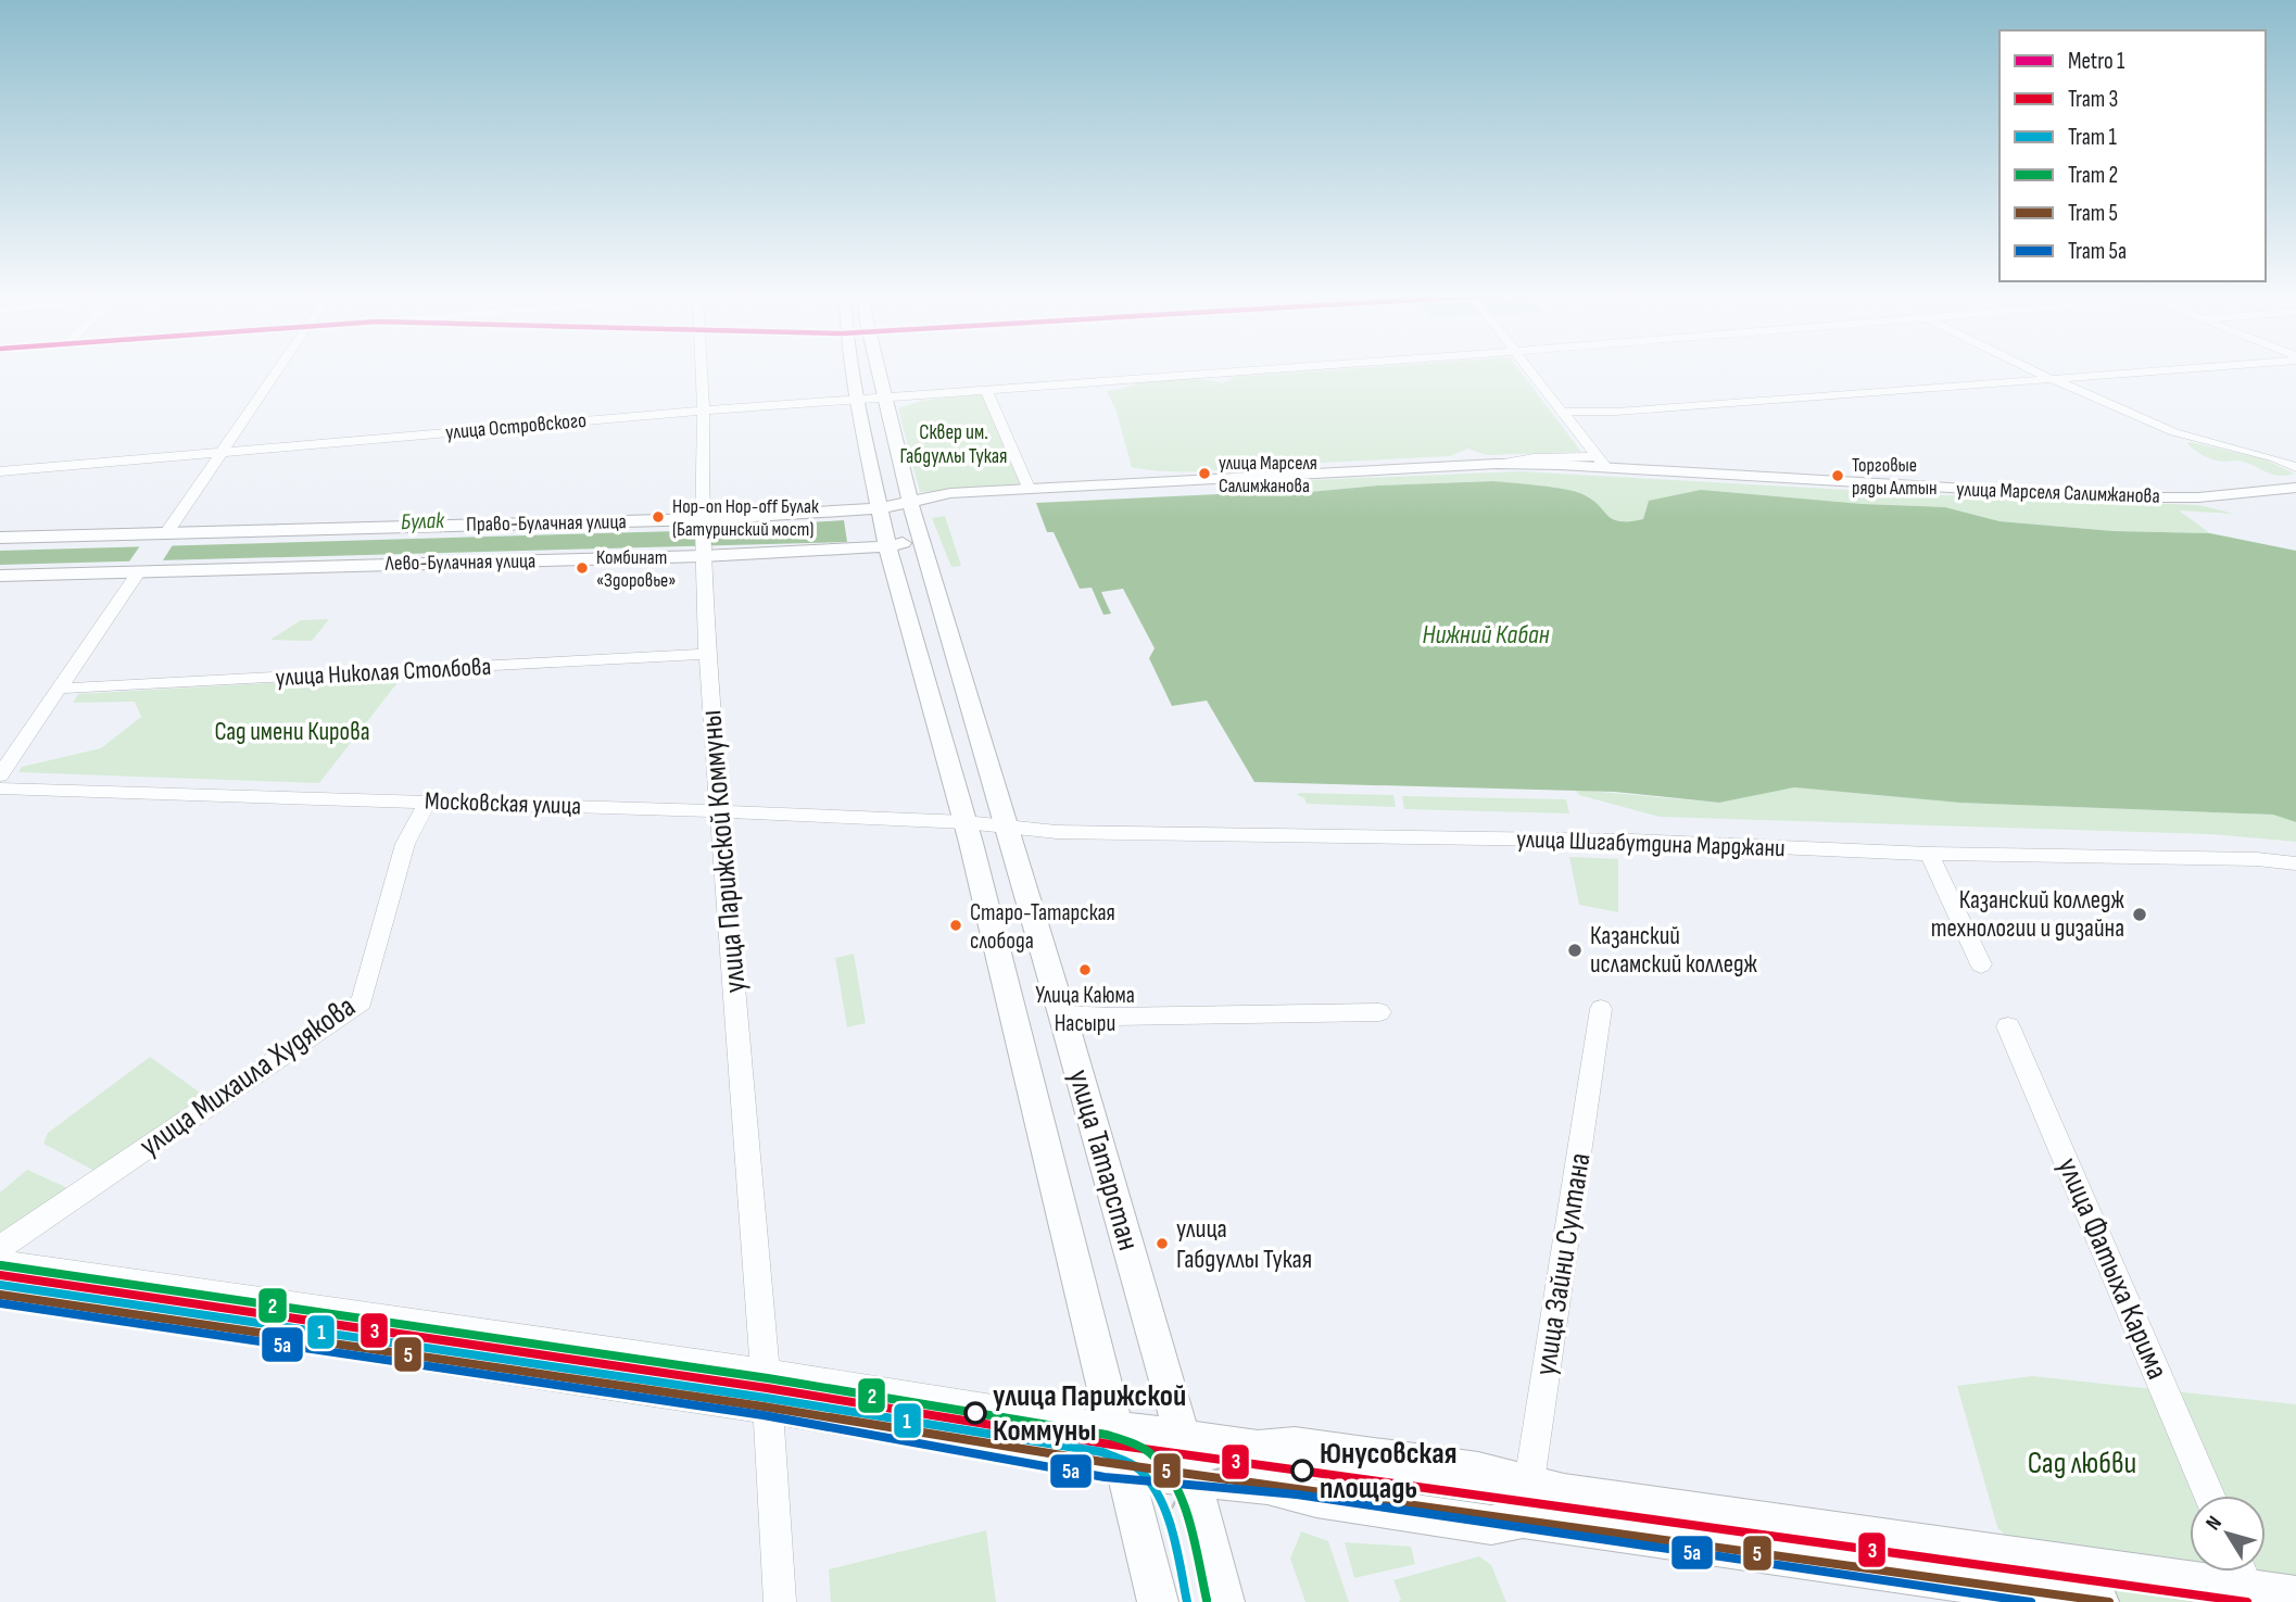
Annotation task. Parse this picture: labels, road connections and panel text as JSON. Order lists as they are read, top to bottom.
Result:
{
  "streets": {
    "main road": [
      "улица Марселя Салимжанова",
      "Право-Булачная улица",
      "Лево-Булачная улица",
      "улица Татарстан"
    ],
    "street": [
      "улица Островского",
      "улица Николая Столбова",
      "Московская улица",
      "улица Шигабутдина Марджани",
      "улица Парижской Коммуны",
      "улица Михаила Худякова",
      "улица Зайни Султана",
      "улица Фатыха Карима"
    ]
  },
  "crossings": [
    ["улица Островского", "улица Парижской Коммуны"],
    ["улица Островского", "улица Татарстан"],
    ["улица Марселя Салимжанова", "Право-Булачная улица"],
    ["улица Марселя Салимжанова", "улица Татарстан"],
    ["Право-Булачная улица", "улица Парижской Коммуны"],
    ["Право-Булачная улица", "улица Татарстан"],
    ["Лево-Булачная улица", "улица Парижской Коммуны"],
    ["Лево-Булачная улица", "улица Татарстан"],
    ["улица Николая Столбова", "улица Парижской Коммуны"],
    ["Московская улица", "улица Шигабутдина Марджани"],
    ["Московская улица", "улица Парижской Коммуны"],
    ["Московская улица", "улица Михаила Худякова"],
    ["Московская улица", "улица Татарстан"],
    ["улица Шигабутдина Марджани", "улица Татарстан"]
  ],
  "water": ["Булак", "Нижний Кабан"],
  "parks": ["Сквер им. Габдуллы Тукая", "Сад имени Кирова", "Сад любви"],
  "places": [
    "улица Марселя Салимжанова",
    "Торговые ряды Алтын",
    "Hop-on Hop-off Булак (Батуринский мост)",
    "Комбинат «Здоровье»",
    "Казанский колледж технологии и дизайна",
    "Старо-Татарская слобода",
    "Казанский исламский колледж",
    "Улица Каюма Насыри",
    "улица Габдуллы Тукая",
    "улица Парижской Коммуны",
    "Юнусовская площадь"
  ],
  "lines": [
    "tram line 2",
    "tram line 3",
    "tram line 1",
    "tram line 5",
    "tram line 5а"
  ],
  "legend": [
    "Metro 1",
    "Tram 3",
    "Tram 1",
    "Tram 2",
    "Tram 5",
    "Tram 5а"
  ],
  "north": "top left"
}
